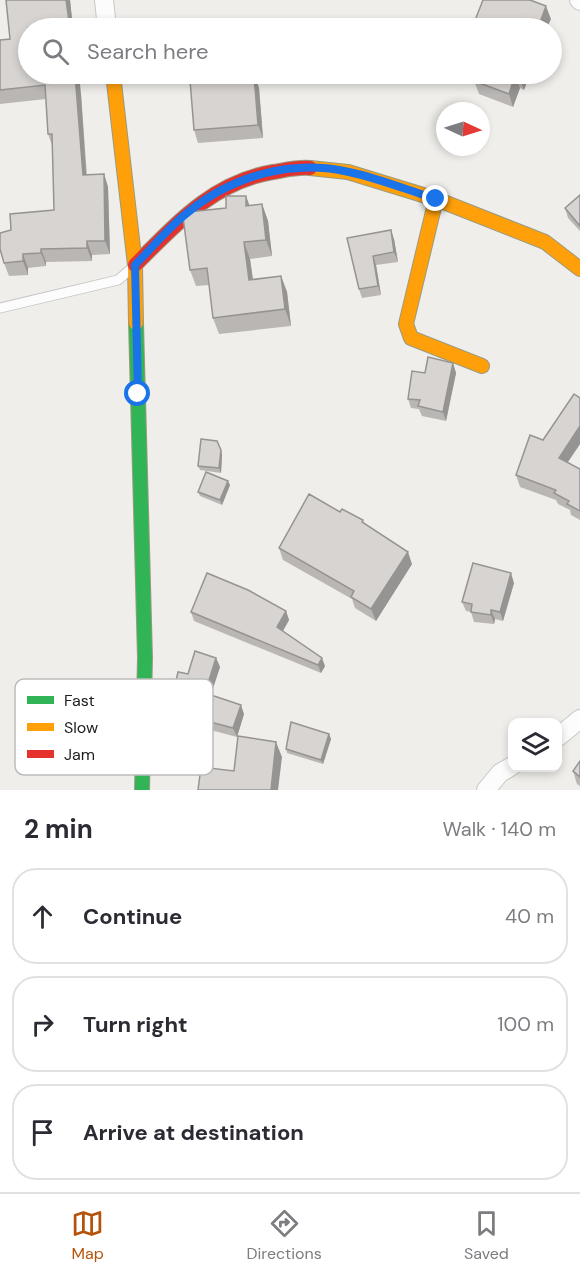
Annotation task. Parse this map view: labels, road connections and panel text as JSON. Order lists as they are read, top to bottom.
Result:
{
  "legend": ["Fast", "Slow", "Jam"],
  "north": "right",
  "page": {
    "search": "Search here",
    "heading": ["2 min", "Walk · 140 m"],
    "list": [
      ["Continue", "40 m"],
      ["Turn right", "100 m"],
      "Arrive at destination"
    ],
    "nav": ["Map", "Directions", "Saved"]
  }
}
